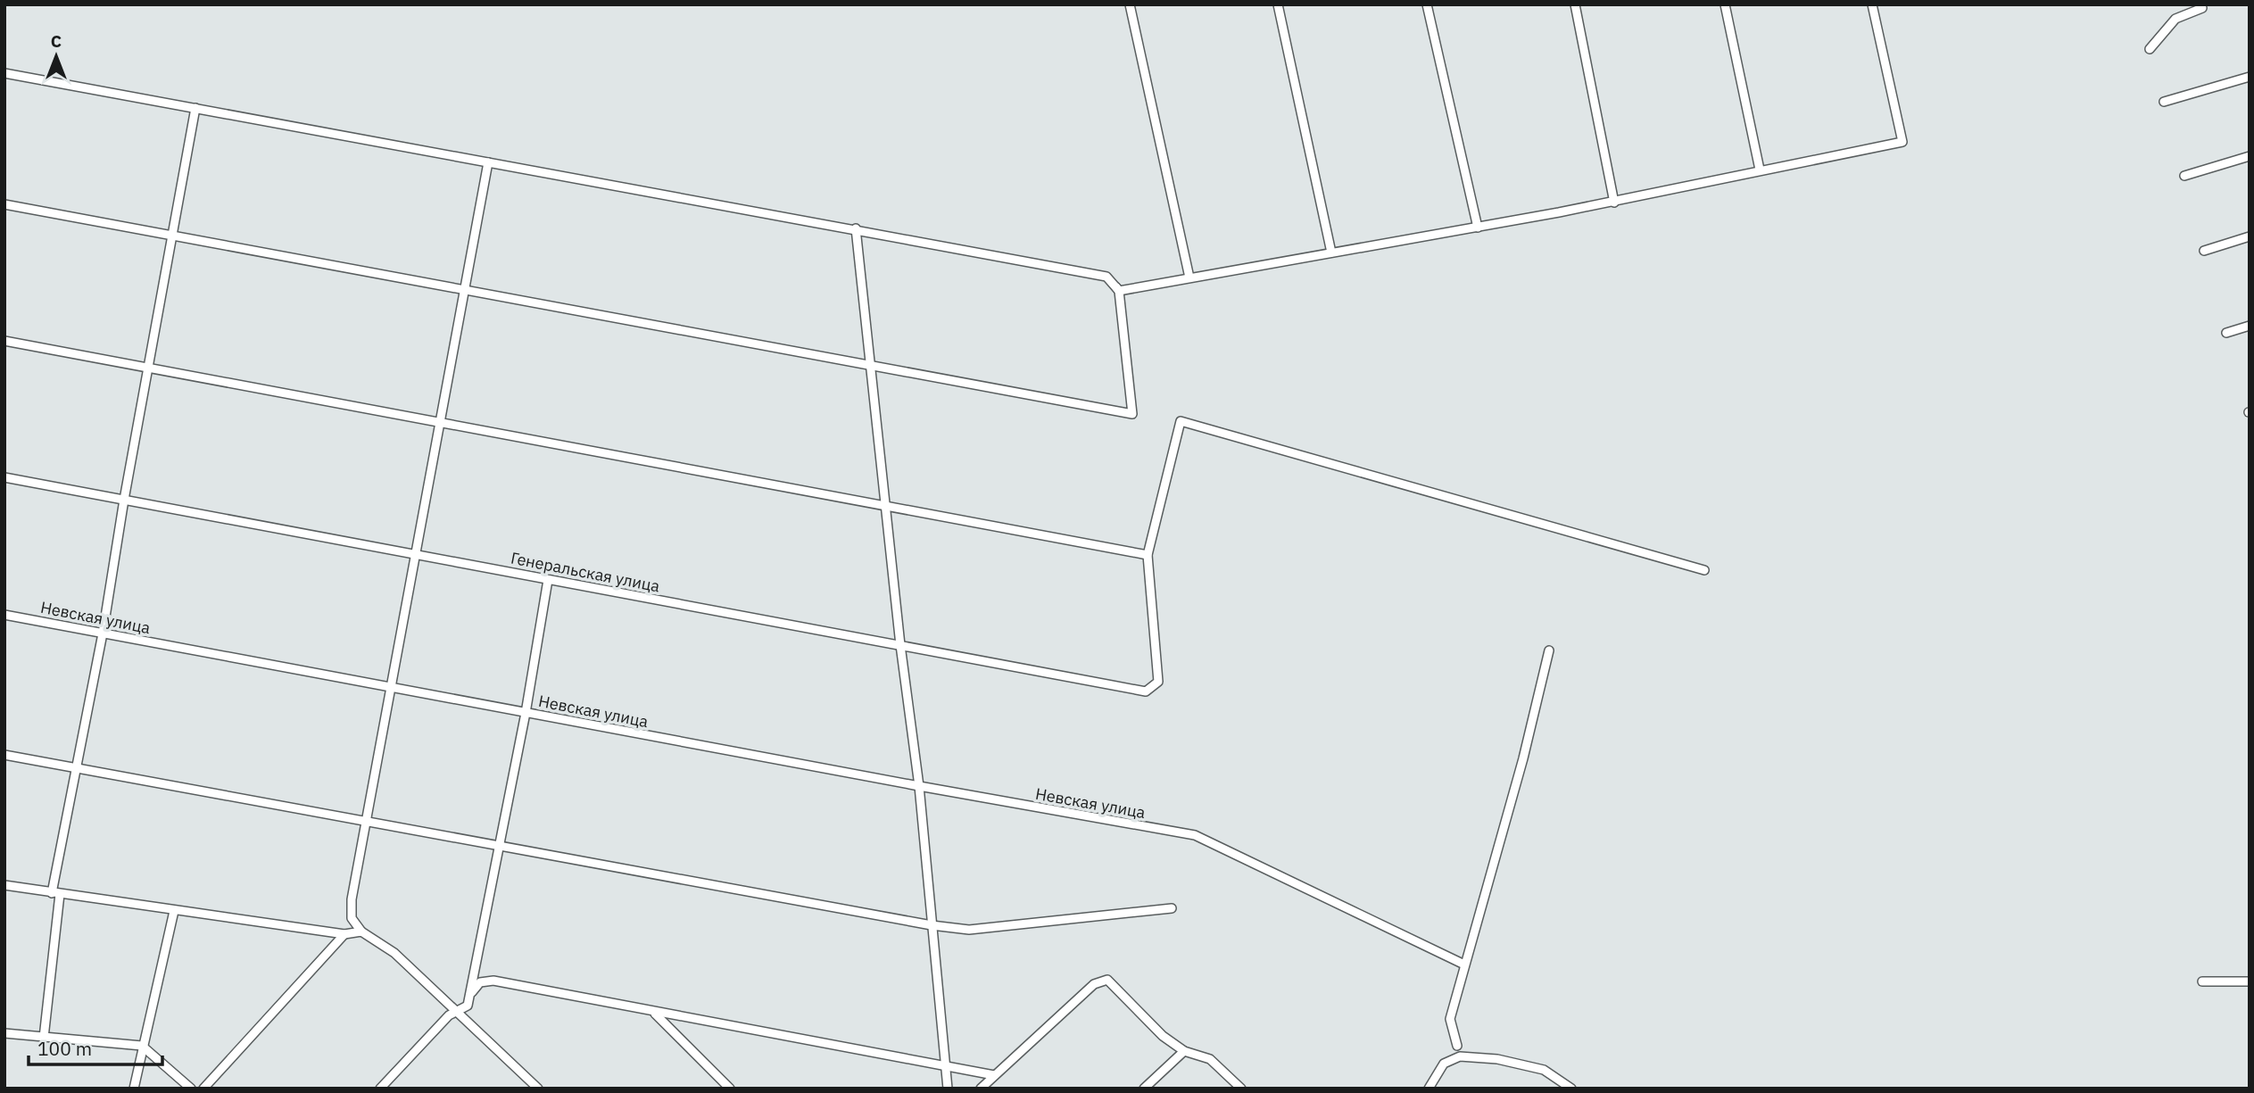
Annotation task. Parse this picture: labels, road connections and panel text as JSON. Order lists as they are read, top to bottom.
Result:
{
  "streets": {
    "street": ["Генеральская улица", "Невская улица"]
  },
  "scale_bar": "100 m",
  "north": "top"
}
